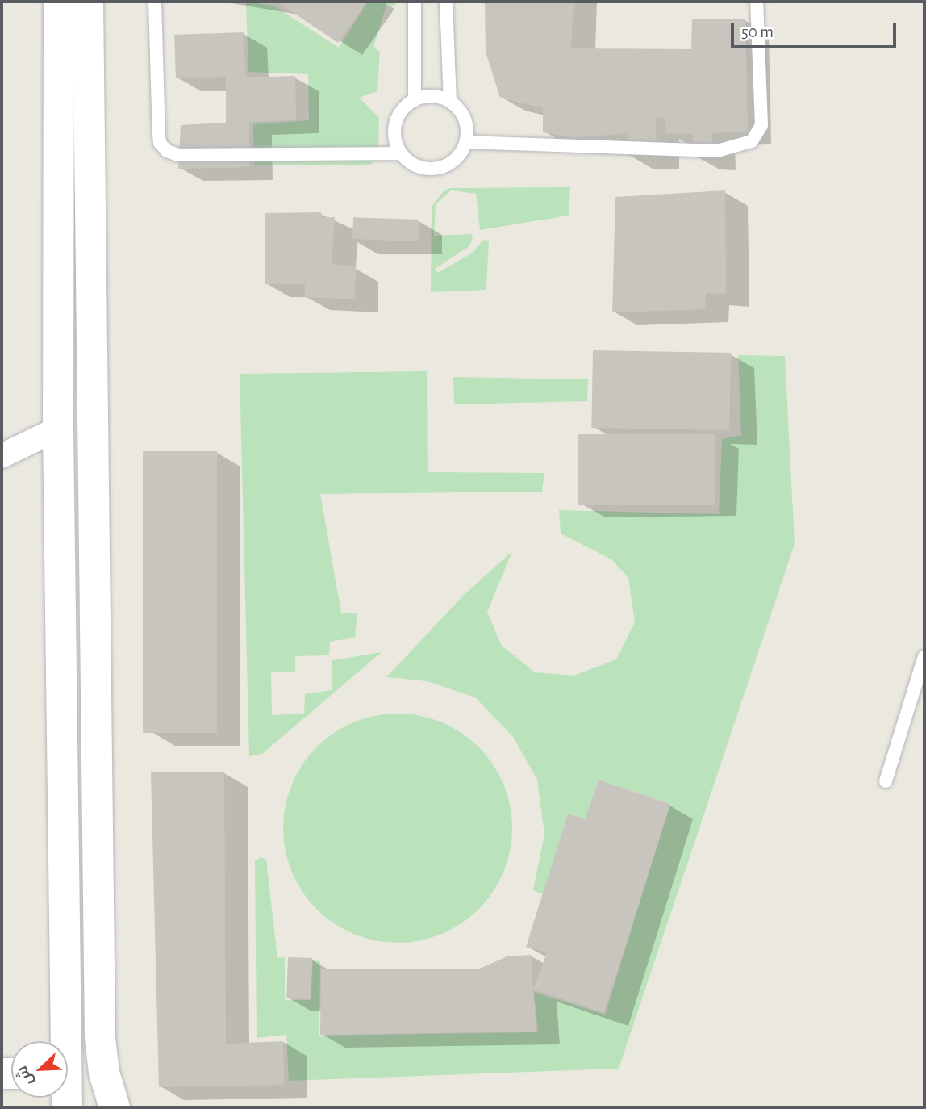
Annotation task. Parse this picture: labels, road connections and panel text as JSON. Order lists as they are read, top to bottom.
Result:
{
  "scale_bar": "50 m",
  "north": "bottom left"
}
